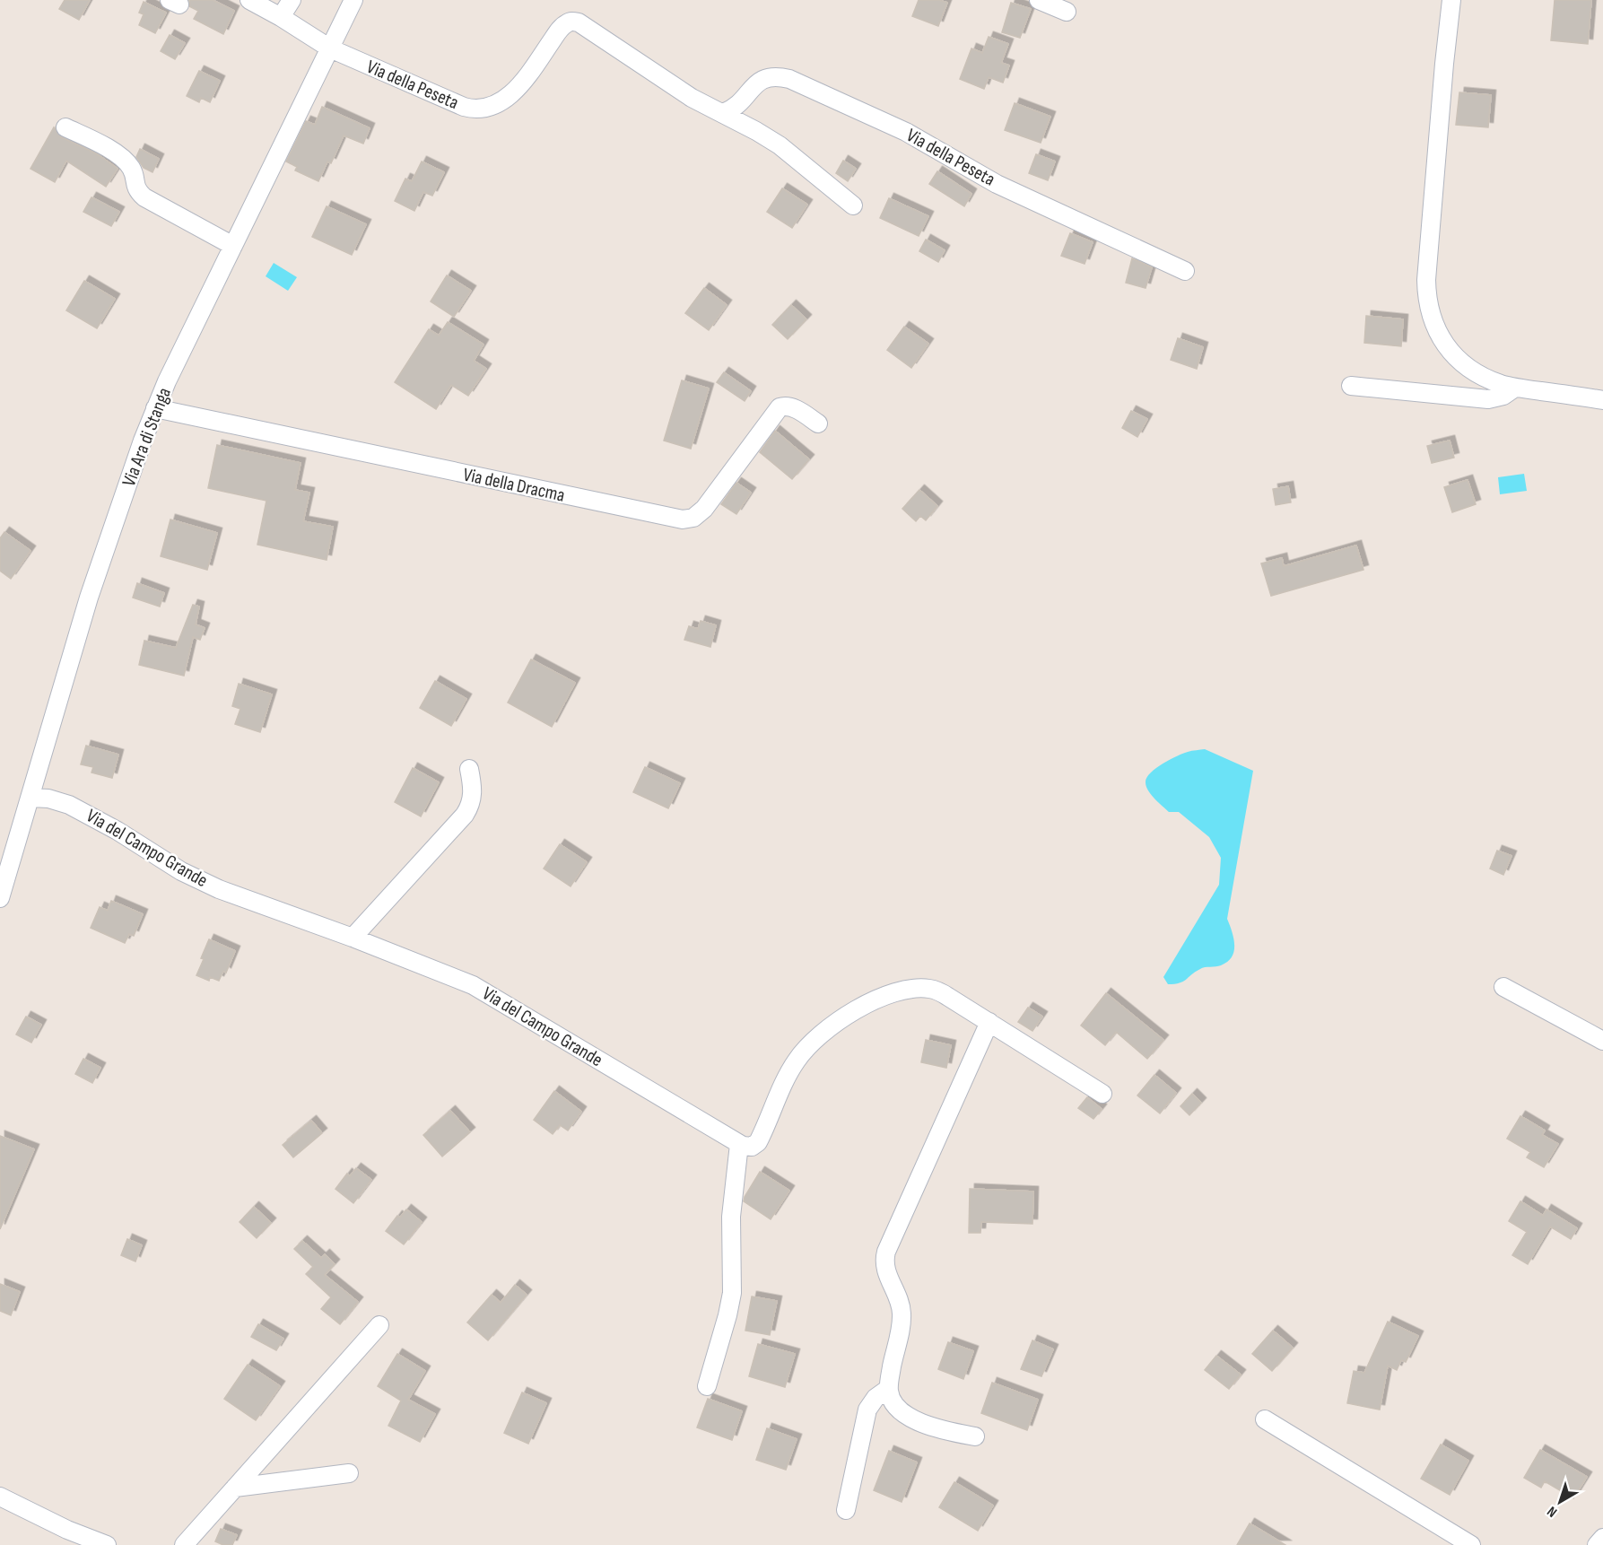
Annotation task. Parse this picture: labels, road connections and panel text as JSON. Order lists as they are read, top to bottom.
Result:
{
  "streets": {
    "street": [
      "Via della Peseta",
      "Via Ara di Stanga",
      "Via della Dracma",
      "Via del Campo Grande"
    ]
  },
  "crossings": [
    ["Via della Peseta", "Via Ara di Stanga"],
    ["Via Ara di Stanga", "Via della Dracma"],
    ["Via Ara di Stanga", "Via del Campo Grande"]
  ],
  "north": "bottom left"
}
